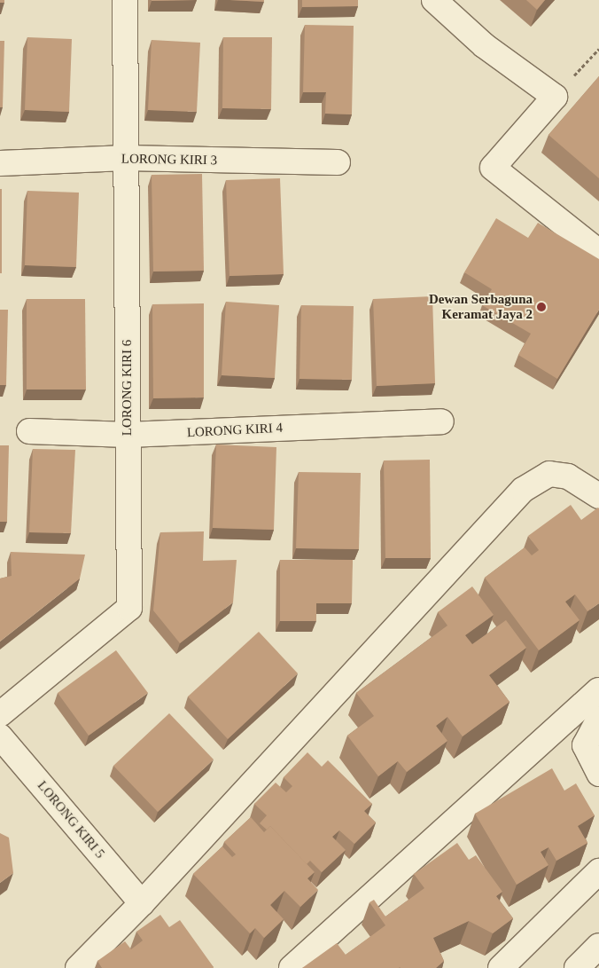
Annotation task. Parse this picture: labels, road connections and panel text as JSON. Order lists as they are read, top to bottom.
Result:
{
  "streets": {
    "street": [
      "LORONG KIRI 3",
      "LORONG KIRI 6",
      "LORONG KIRI 4",
      "LORONG KIRI 5"
    ]
  },
  "crossings": [
    ["LORONG KIRI 3", "LORONG KIRI 6"],
    ["LORONG KIRI 6", "LORONG KIRI 4"]
  ],
  "places": ["Dewan Serbaguna Keramat Jaya 2"]
}
